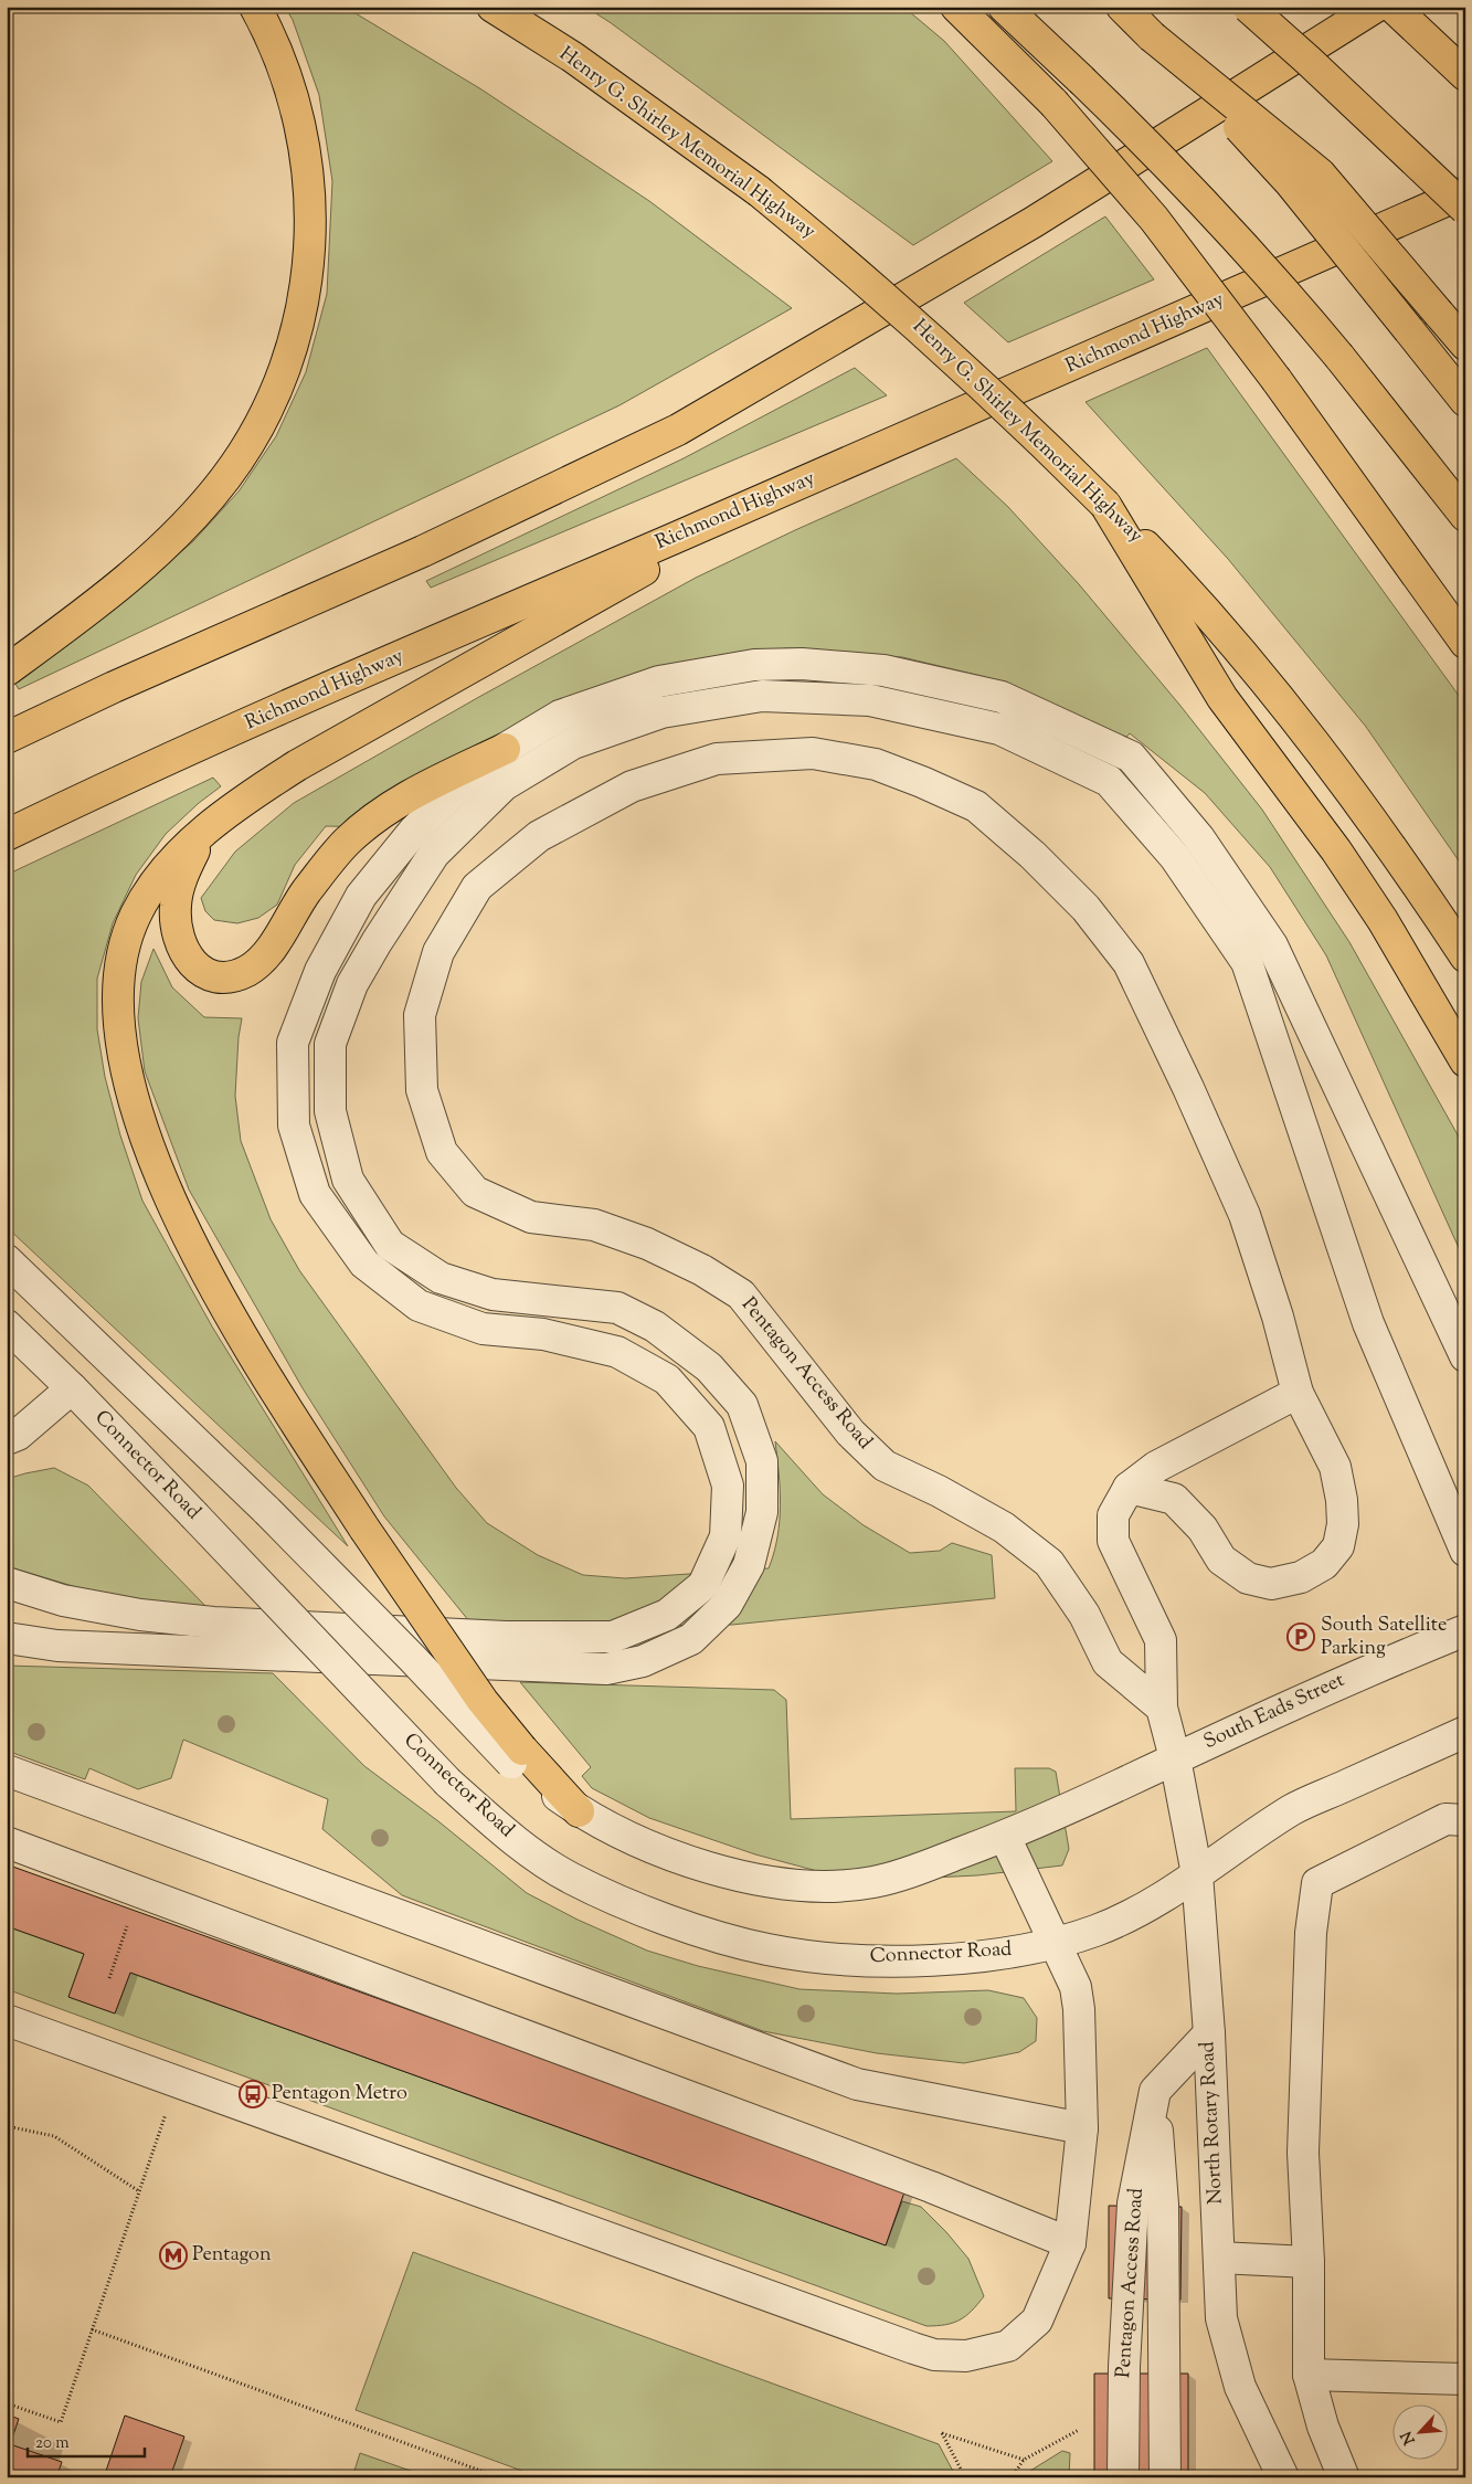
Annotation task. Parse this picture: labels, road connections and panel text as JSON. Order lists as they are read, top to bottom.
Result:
{
  "streets": {
    "highway": ["Henry G. Shirley Memorial Highway", "Richmond Highway"],
    "street": [
      "Pentagon Access Road",
      "Connector Road",
      "South Eads Street",
      "North Rotary Road"
    ]
  },
  "crossings": [
    ["Pentagon Access Road", "North Rotary Road"],
    ["Connector Road", "North Rotary Road"],
    ["South Eads Street", "North Rotary Road"]
  ],
  "places": {
    "parking": ["South Satellite Parking"],
    "bus stop": ["Pentagon Metro"],
    "metro station": ["Pentagon"]
  },
  "scale_bar": "20 m",
  "north": "bottom left"
}
